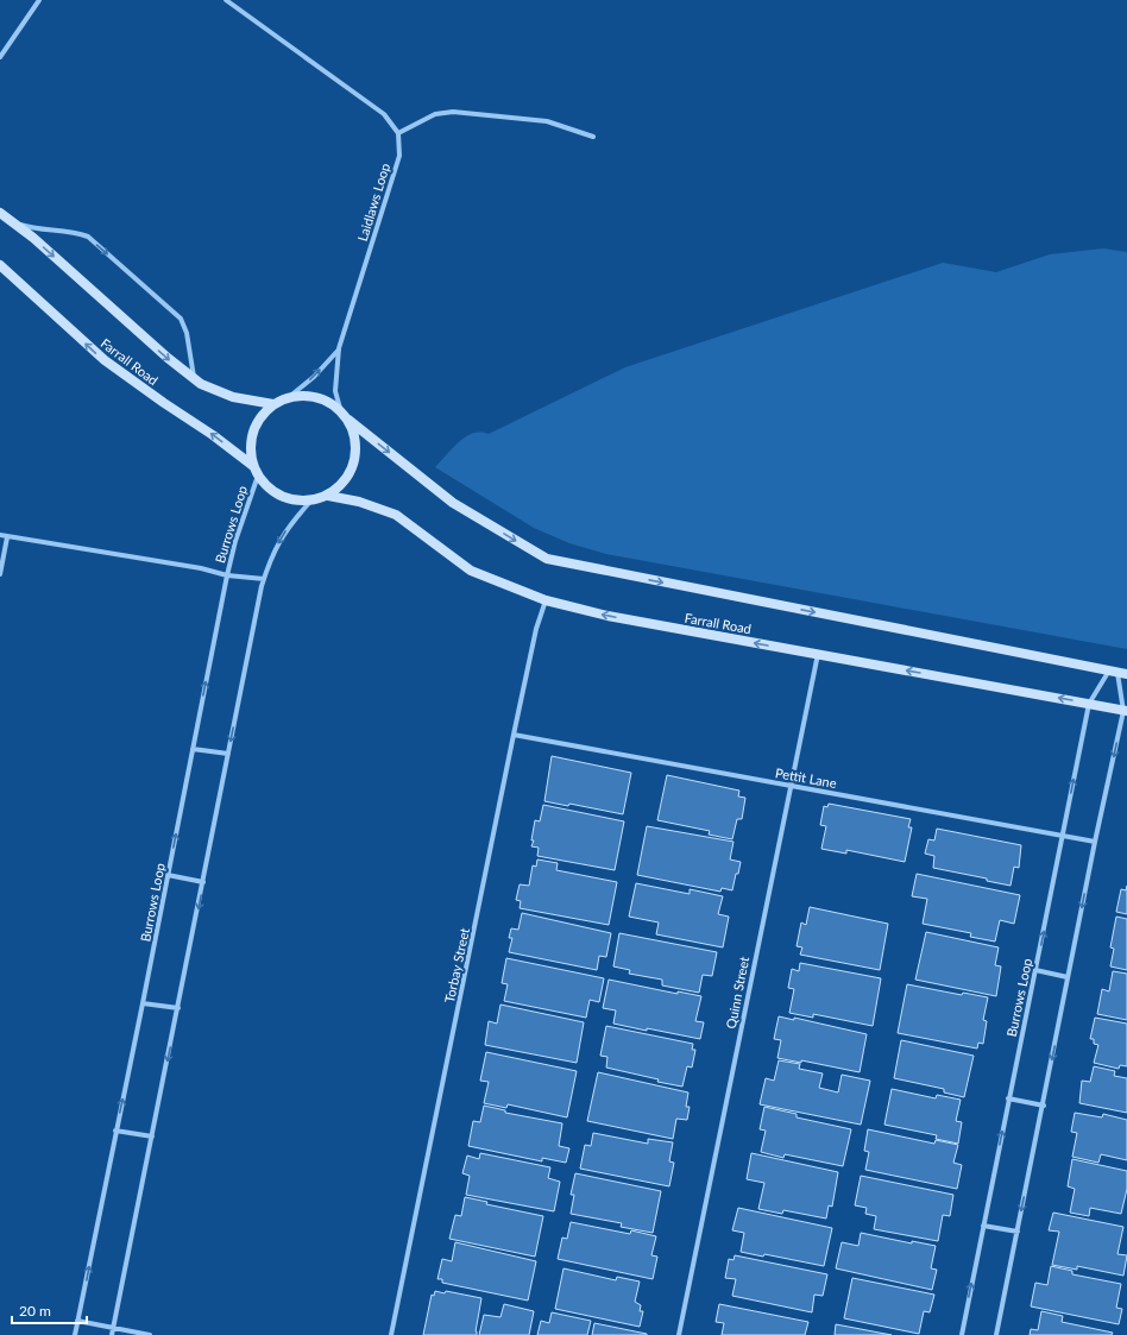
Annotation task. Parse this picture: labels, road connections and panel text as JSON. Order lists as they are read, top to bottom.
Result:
{
  "streets": {
    "main road": ["Farrall Road"],
    "street": [
      "Laidlaws Loop",
      "Burrows Loop",
      "Pettit Lane",
      "Torbay Street",
      "Quinn Street"
    ]
  },
  "crossings": [
    ["Laidlaws Loop", "Farrall Road"],
    ["Laidlaws Loop", "Burrows Loop"],
    ["Farrall Road", "Burrows Loop"],
    ["Farrall Road", "Torbay Street"],
    ["Farrall Road", "Quinn Street"],
    ["Burrows Loop", "Pettit Lane"],
    ["Pettit Lane", "Torbay Street"],
    ["Pettit Lane", "Quinn Street"]
  ],
  "scale_bar": "20 m"
}
